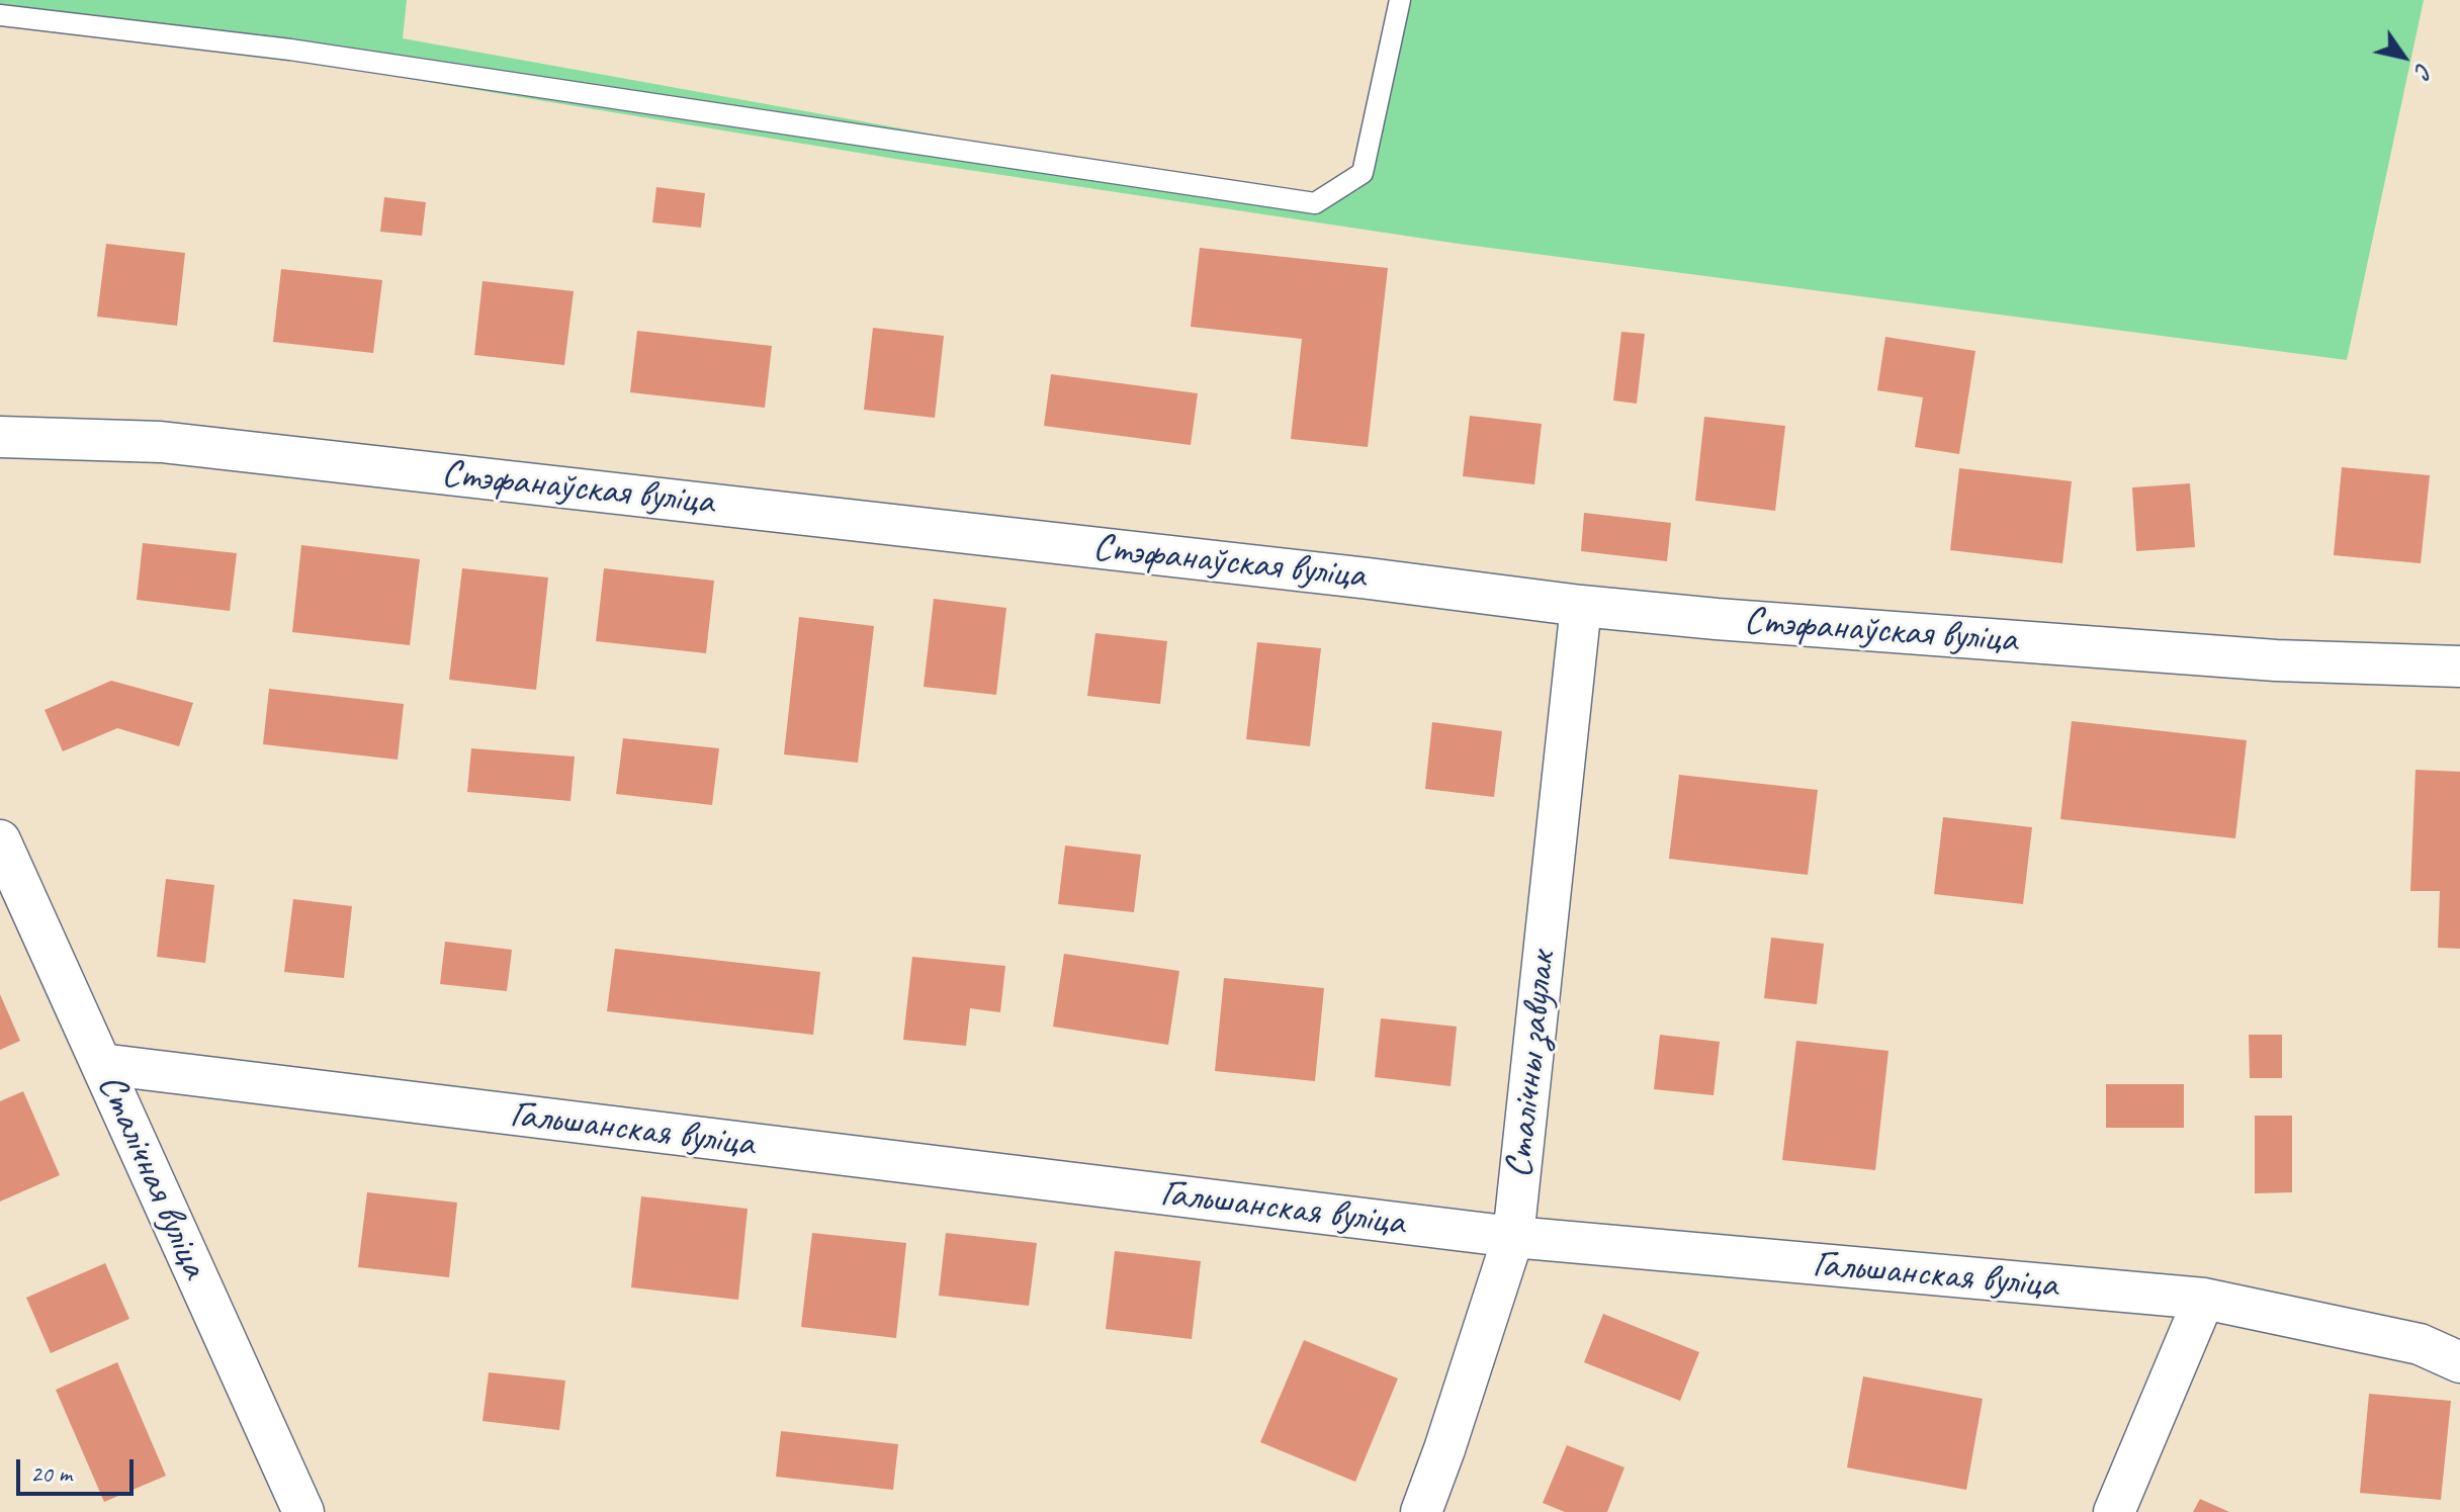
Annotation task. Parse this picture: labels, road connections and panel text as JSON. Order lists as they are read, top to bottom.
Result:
{
  "streets": {
    "street": [
      "Стэфанаўская вуліца",
      "Сталічны завулак",
      "Гальшанская вуліца",
      "Сталічная вуліца"
    ]
  },
  "crossings": [
    ["Стэфанаўская вуліца", "Сталічны завулак"],
    ["Сталічны завулак", "Гальшанская вуліца"],
    ["Гальшанская вуліца", "Сталічная вуліца"]
  ],
  "scale_bar": "20 m",
  "north": "bottom right"
}
